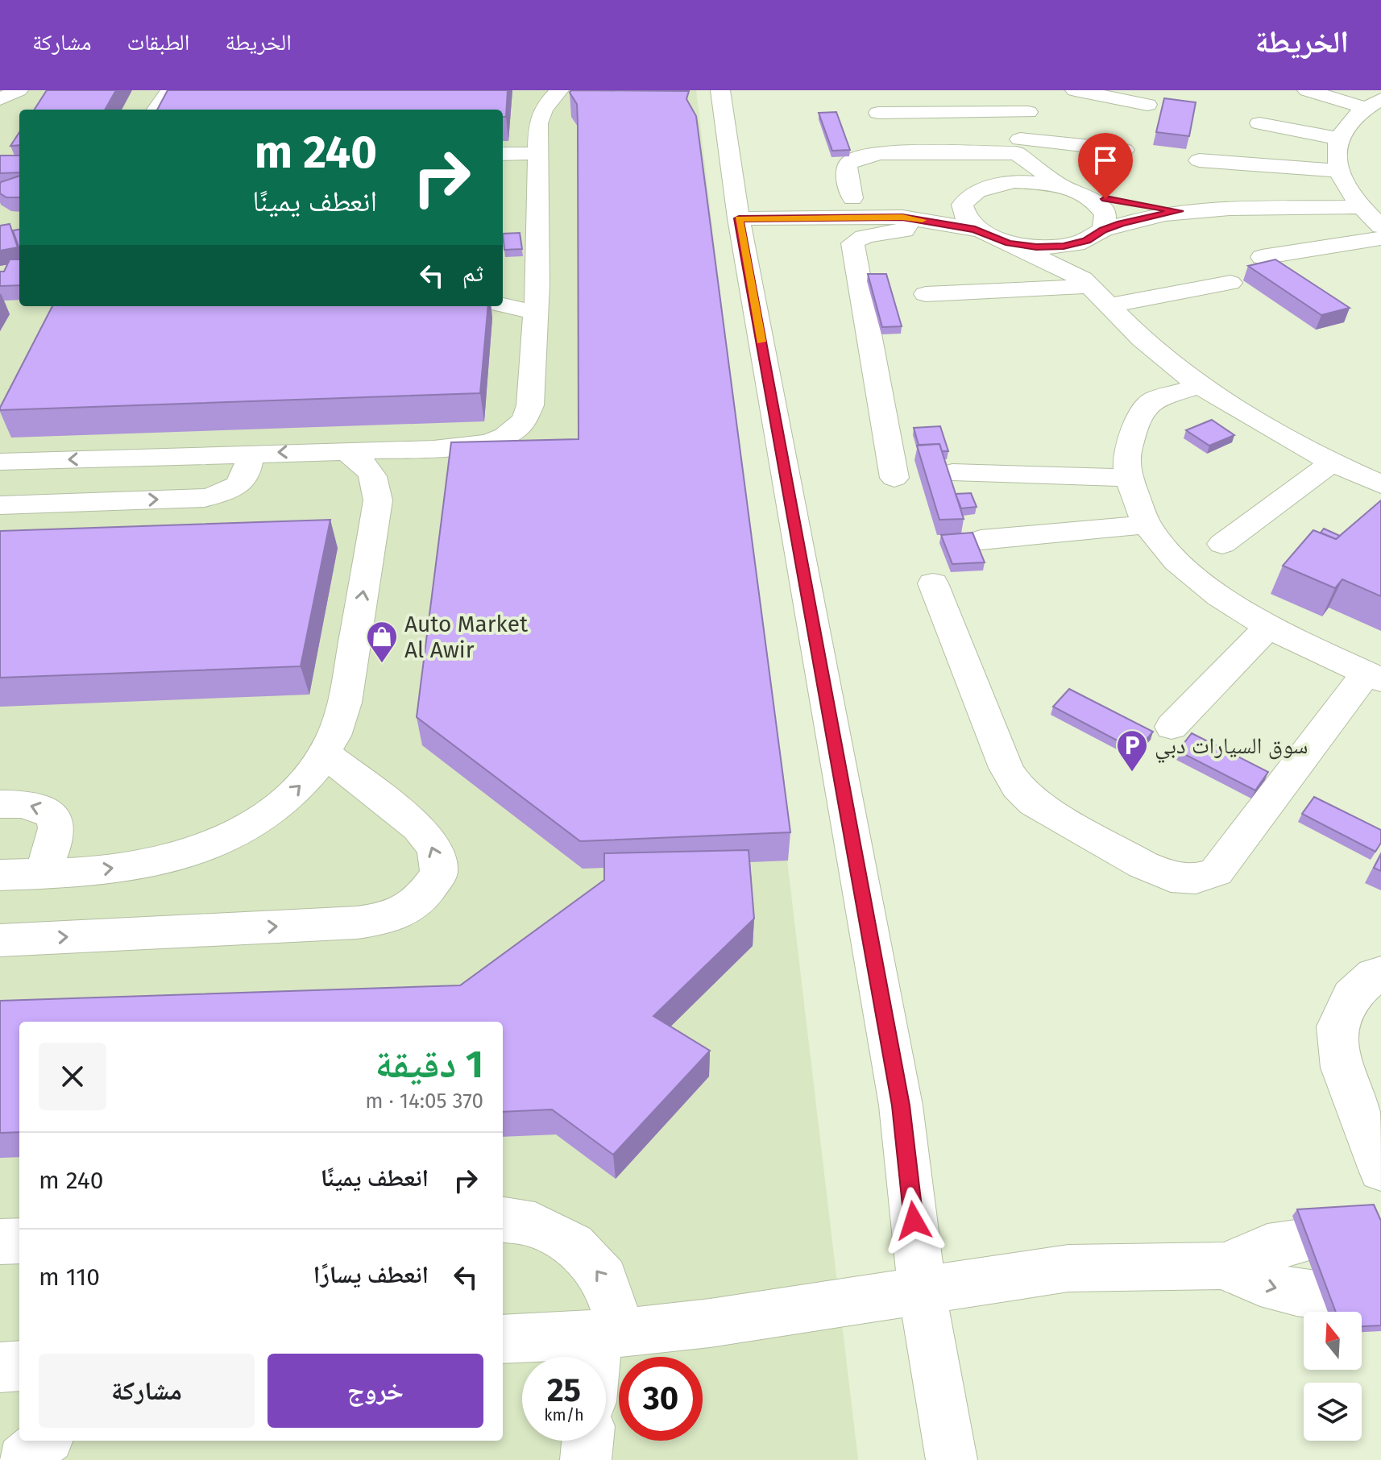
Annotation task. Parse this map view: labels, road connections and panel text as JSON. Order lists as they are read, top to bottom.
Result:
{
  "places": {
    "shop": ["Auto Market Al Awir"],
    "parking": ["سوق السيارات دبي"]
  },
  "north": "top",
  "page": {
    "header": "الخريطة",
    "nav": ["الخريطة", "الطبقات", "مشاركة"],
    "turn": ["240 m", "انعطف يمينًا"],
    "then": "ثم",
    "heading": ["1 دقيقة", "370 m · 14:05"],
    "list": [
      {
        "name": "انعطف يمينًا",
        "value": "240 m"
      },
      {
        "name": "انعطف يسارًا",
        "value": "110 m"
      }
    ],
    "buttons": ["خروج", "مشاركة"],
    "speed": "25 km/h",
    "limit": "30"
  }
}
